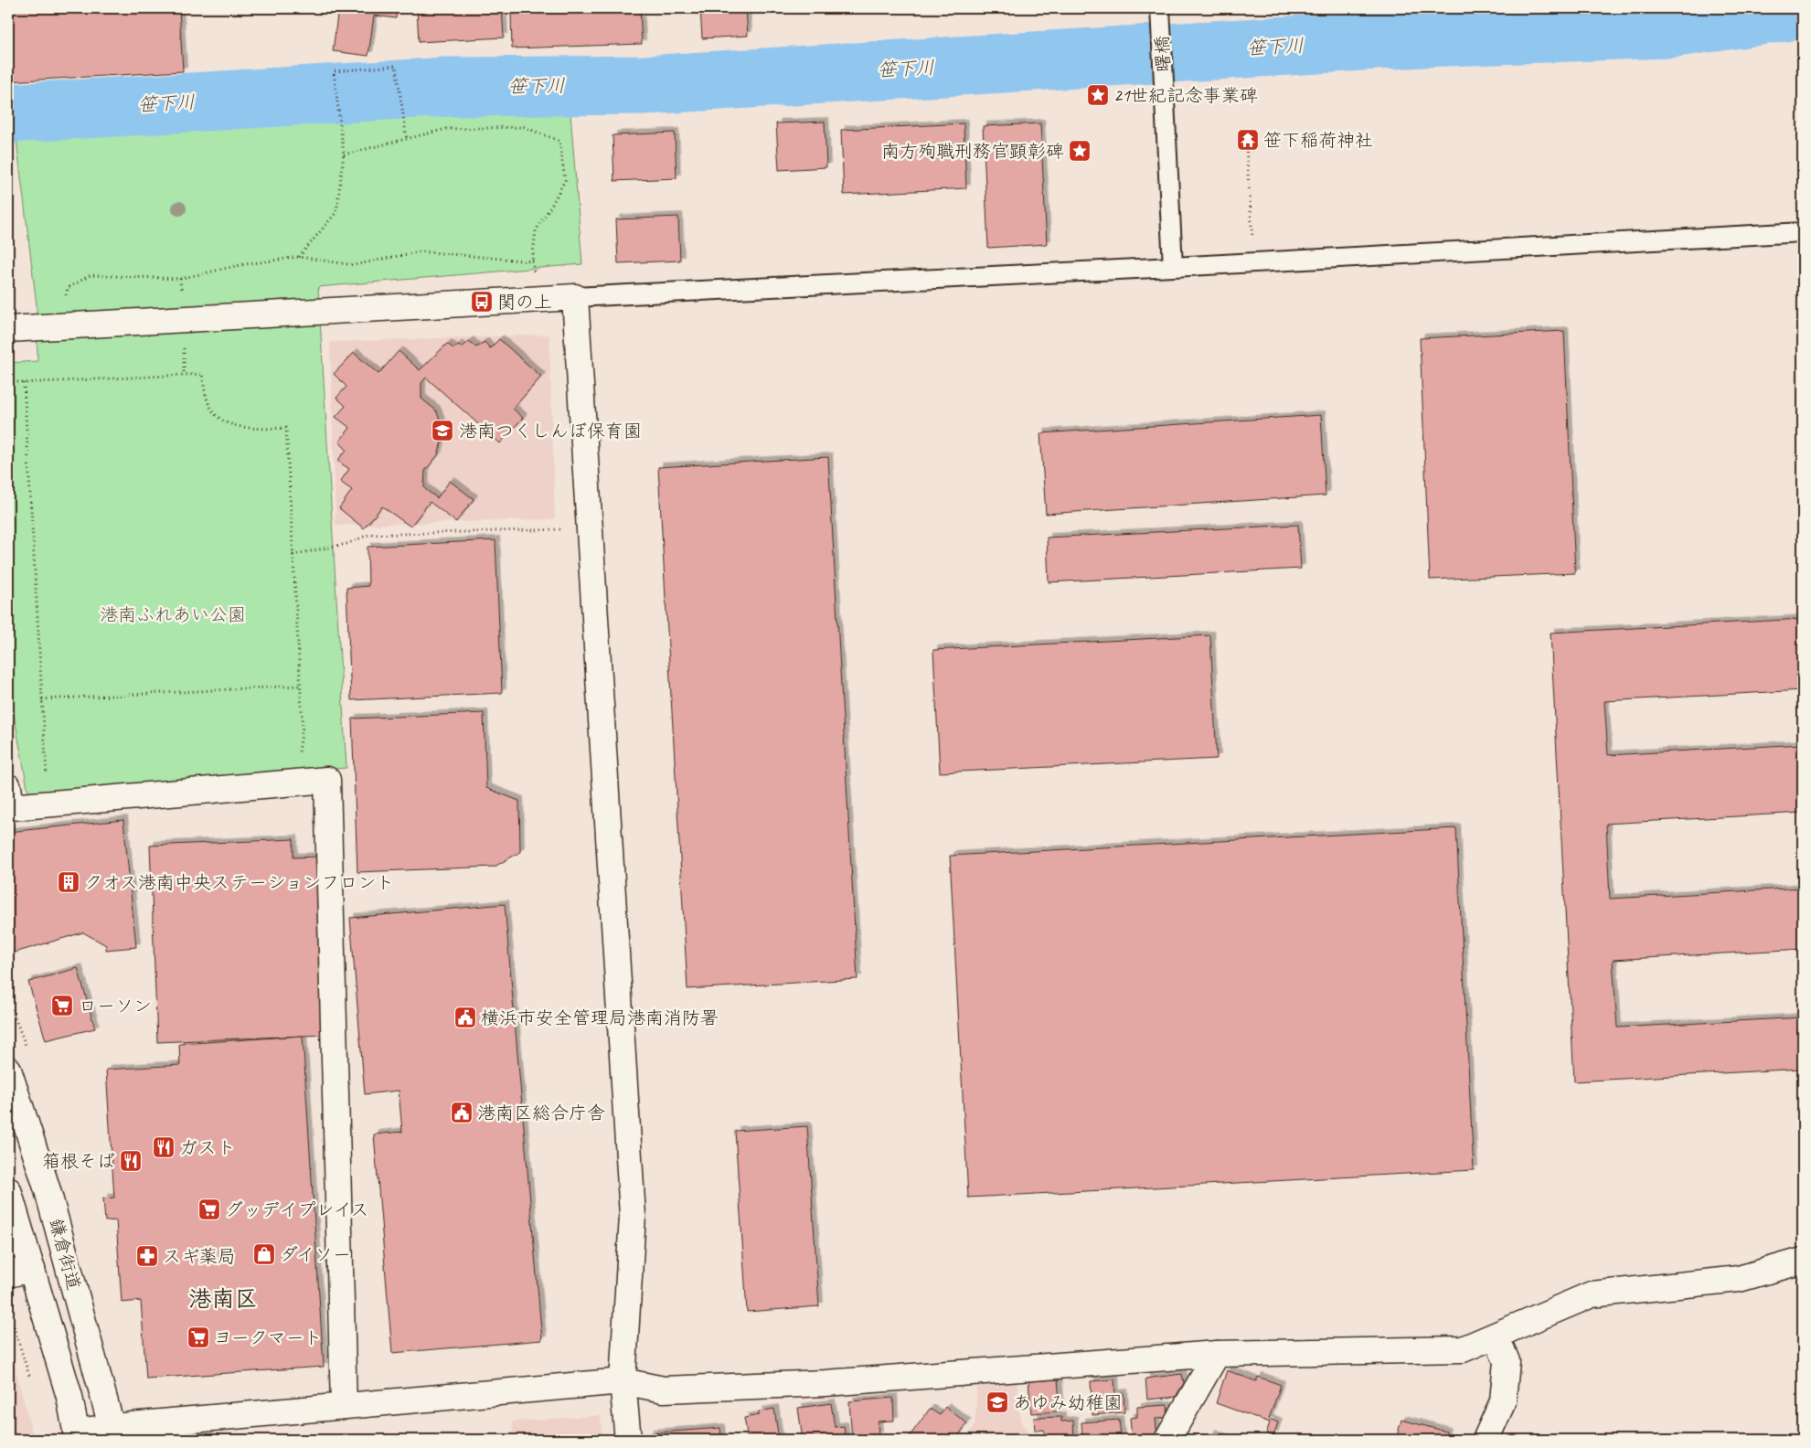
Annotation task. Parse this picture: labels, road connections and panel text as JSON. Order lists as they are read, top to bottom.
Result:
{
  "streets": {
    "street": ["鎌倉街道"],
    "lane": ["曙橋"]
  },
  "districts": ["港南区"],
  "water": ["笹下川"],
  "parks": ["港南ふれあい公園"],
  "places": {
    "place": ["21世紀記念事業碑", "南方殉職刑務官顕彰碑"],
    "temple": ["笹下稲荷神社"],
    "bus stop": ["関の上"],
    "school or university": ["港南つくしんぼ保育園", "あゆみ幼稚園"],
    "building": ["クオス港南中央ステーションフロント"],
    "supermarket": ["ローソン", "グッデイプレイス", "ヨークマート"],
    "public building": ["横浜市安全管理局港南消防署", "港南区総合庁舎"],
    "restaurant": ["ガスト", "箱根そば"],
    "shop": ["ダイソー"],
    "pharmacy": ["スギ薬局"]
  }
}
